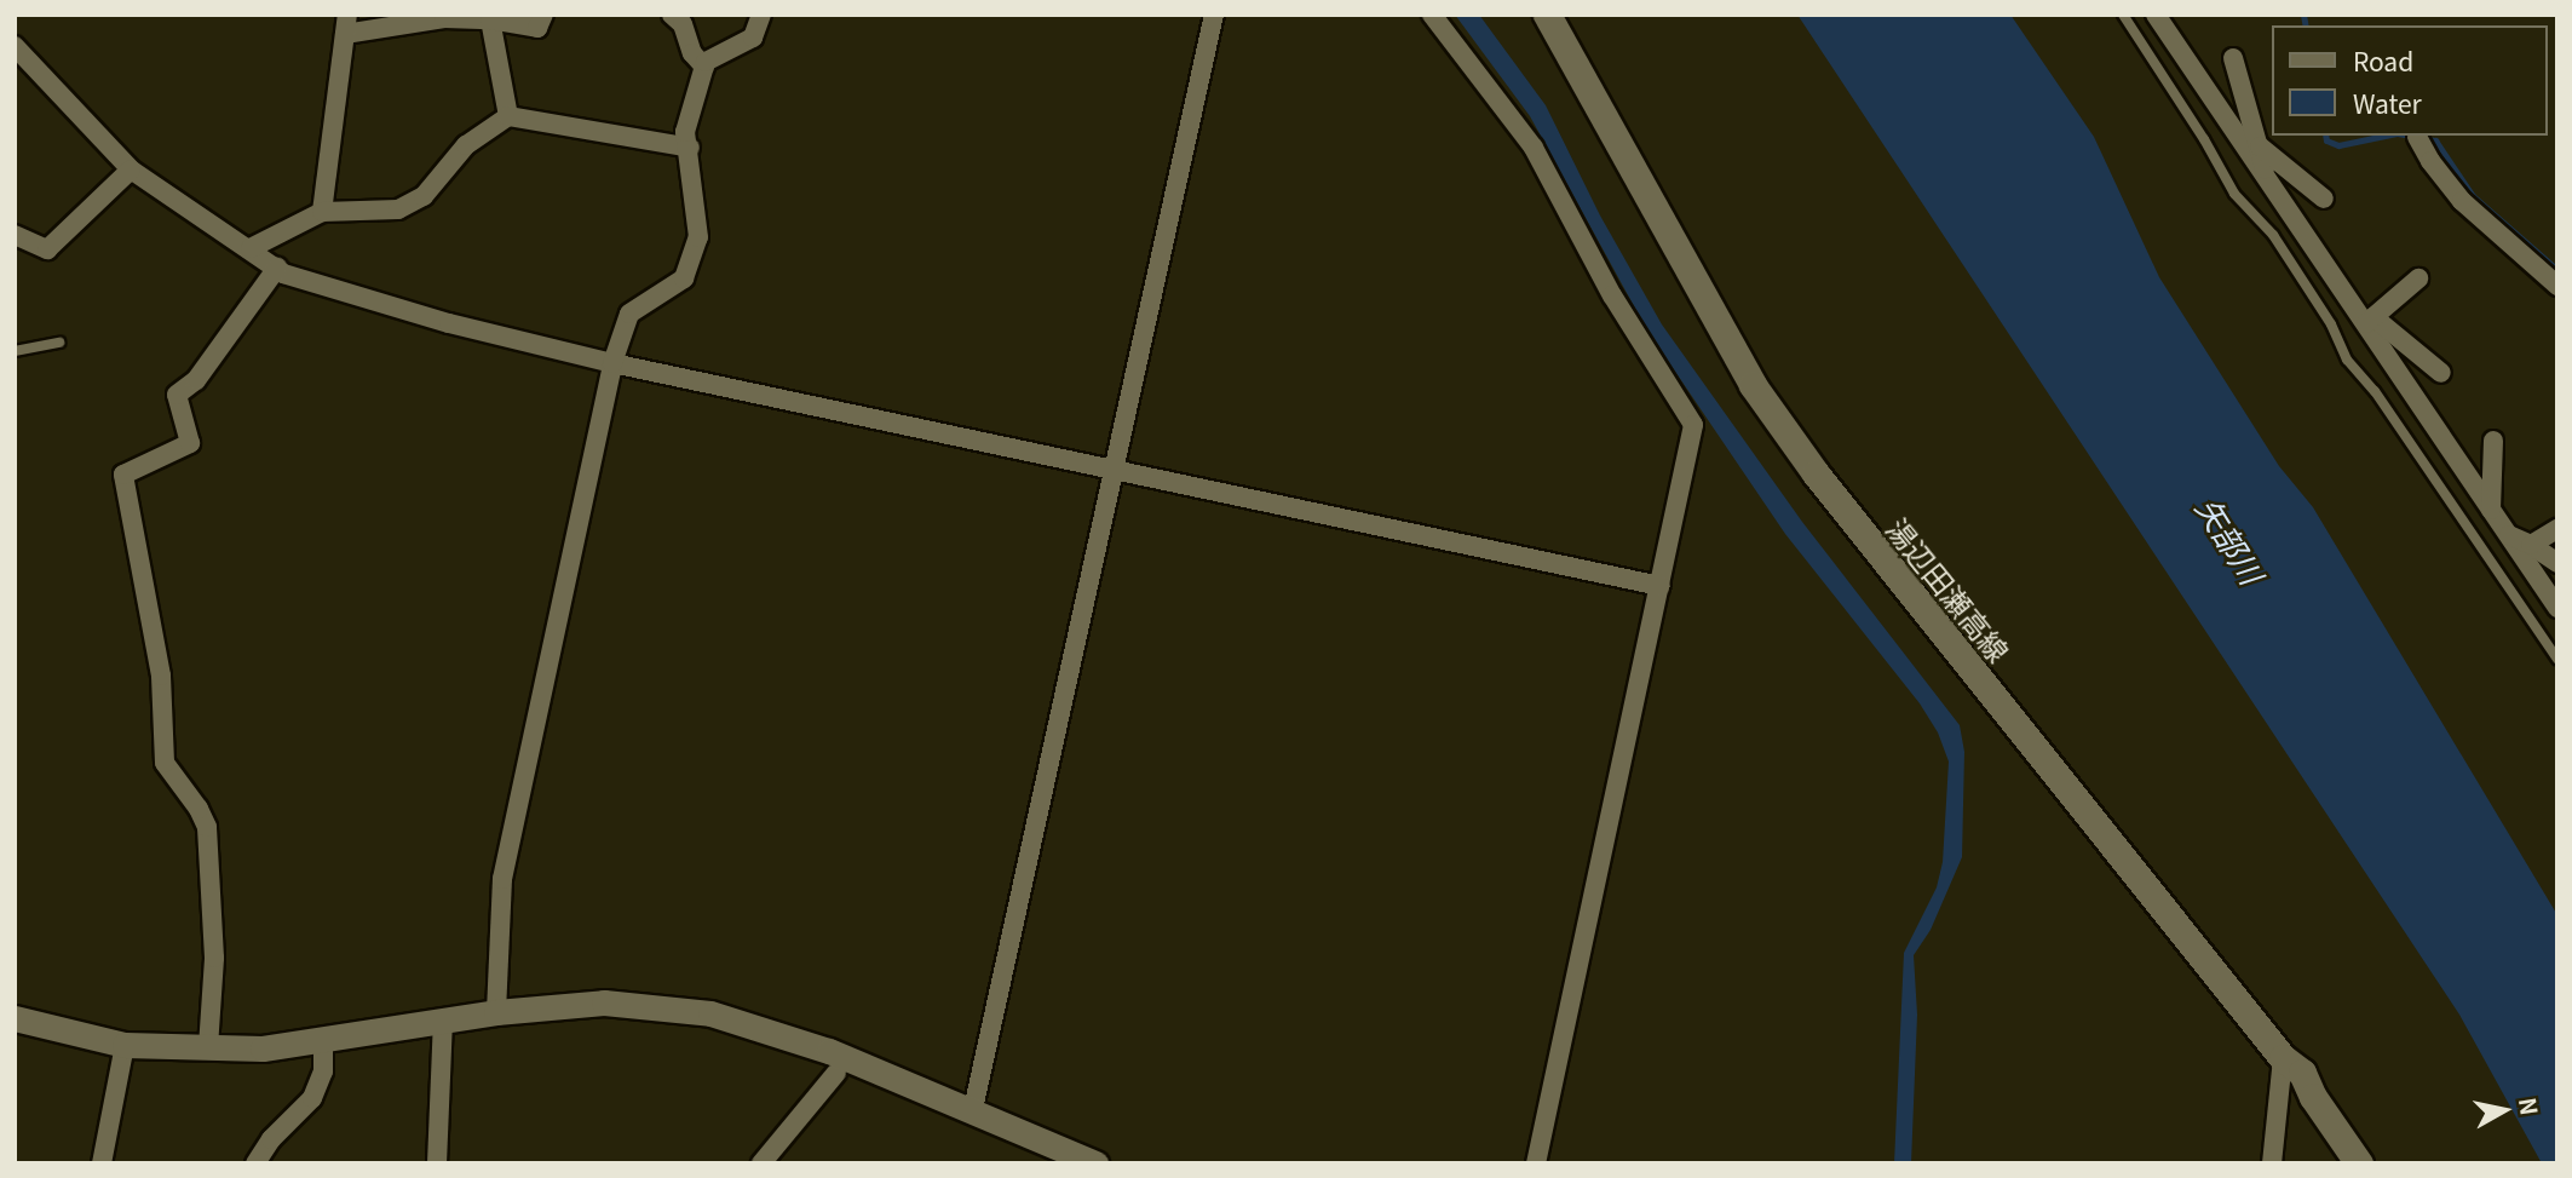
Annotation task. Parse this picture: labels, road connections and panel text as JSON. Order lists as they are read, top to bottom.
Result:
{
  "streets": {
    "main road": ["湯辺田瀬高線"]
  },
  "water": ["矢部川"],
  "legend": ["Road", "Water"],
  "north": "right"
}
